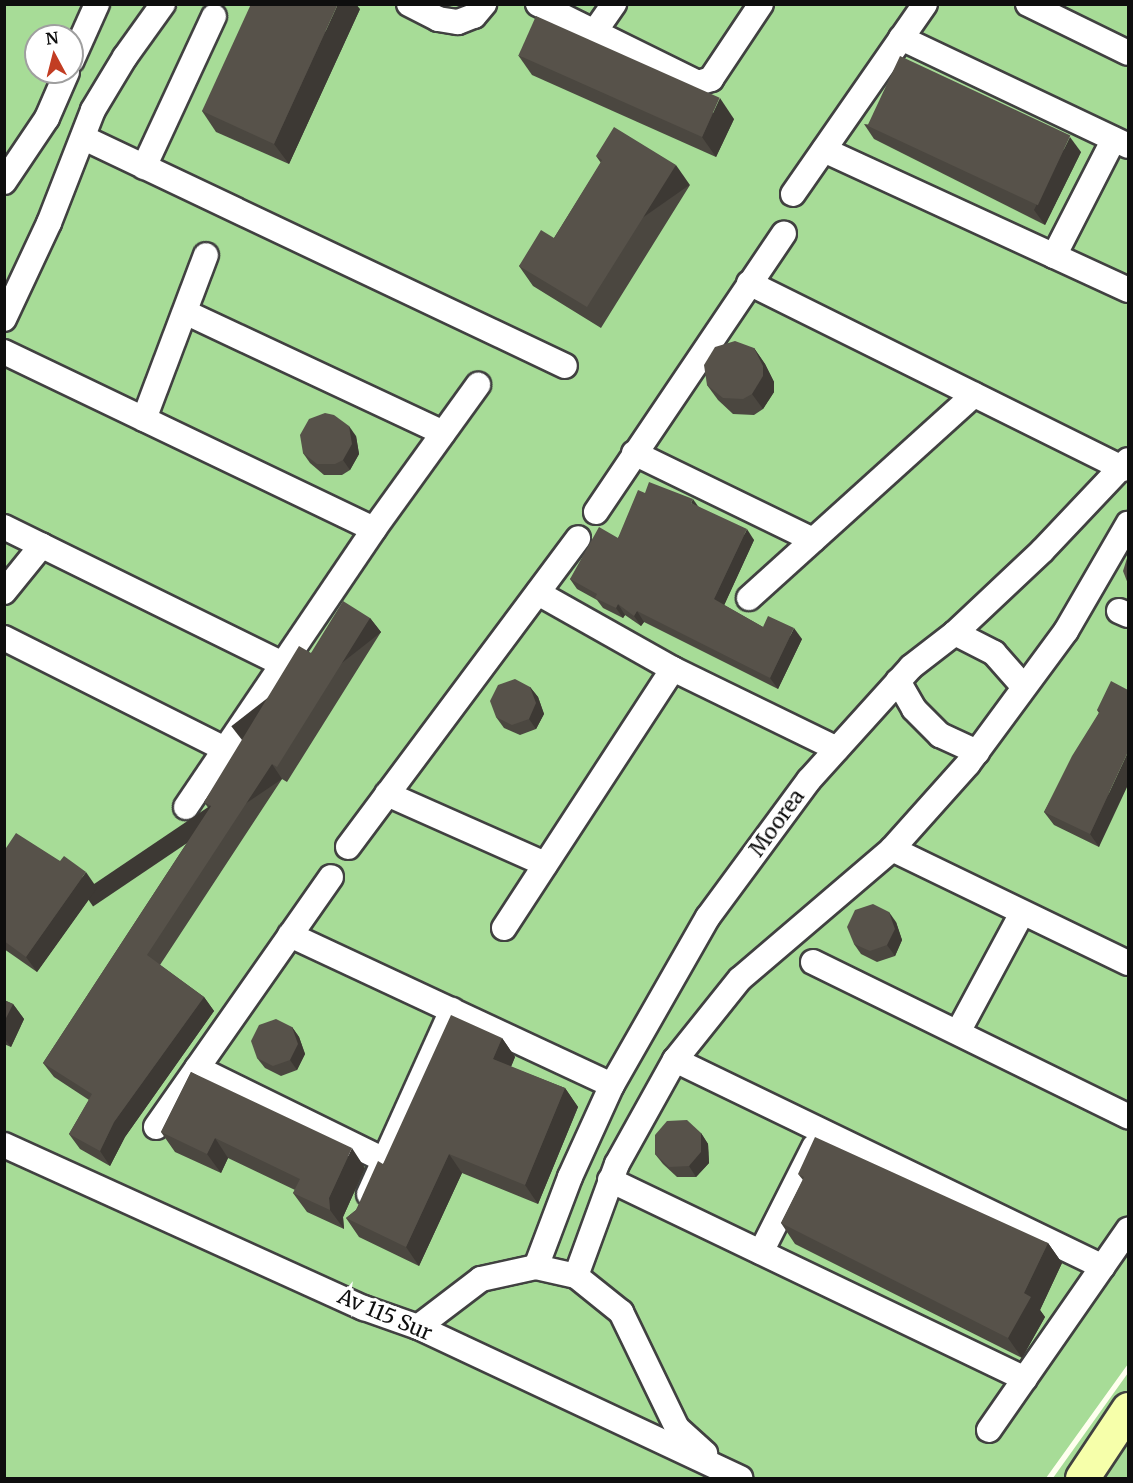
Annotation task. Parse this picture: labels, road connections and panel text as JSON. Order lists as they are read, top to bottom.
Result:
{
  "streets": {
    "street": ["Moorea", "Av 115 Sur"]
  },
  "north": "top"
}
